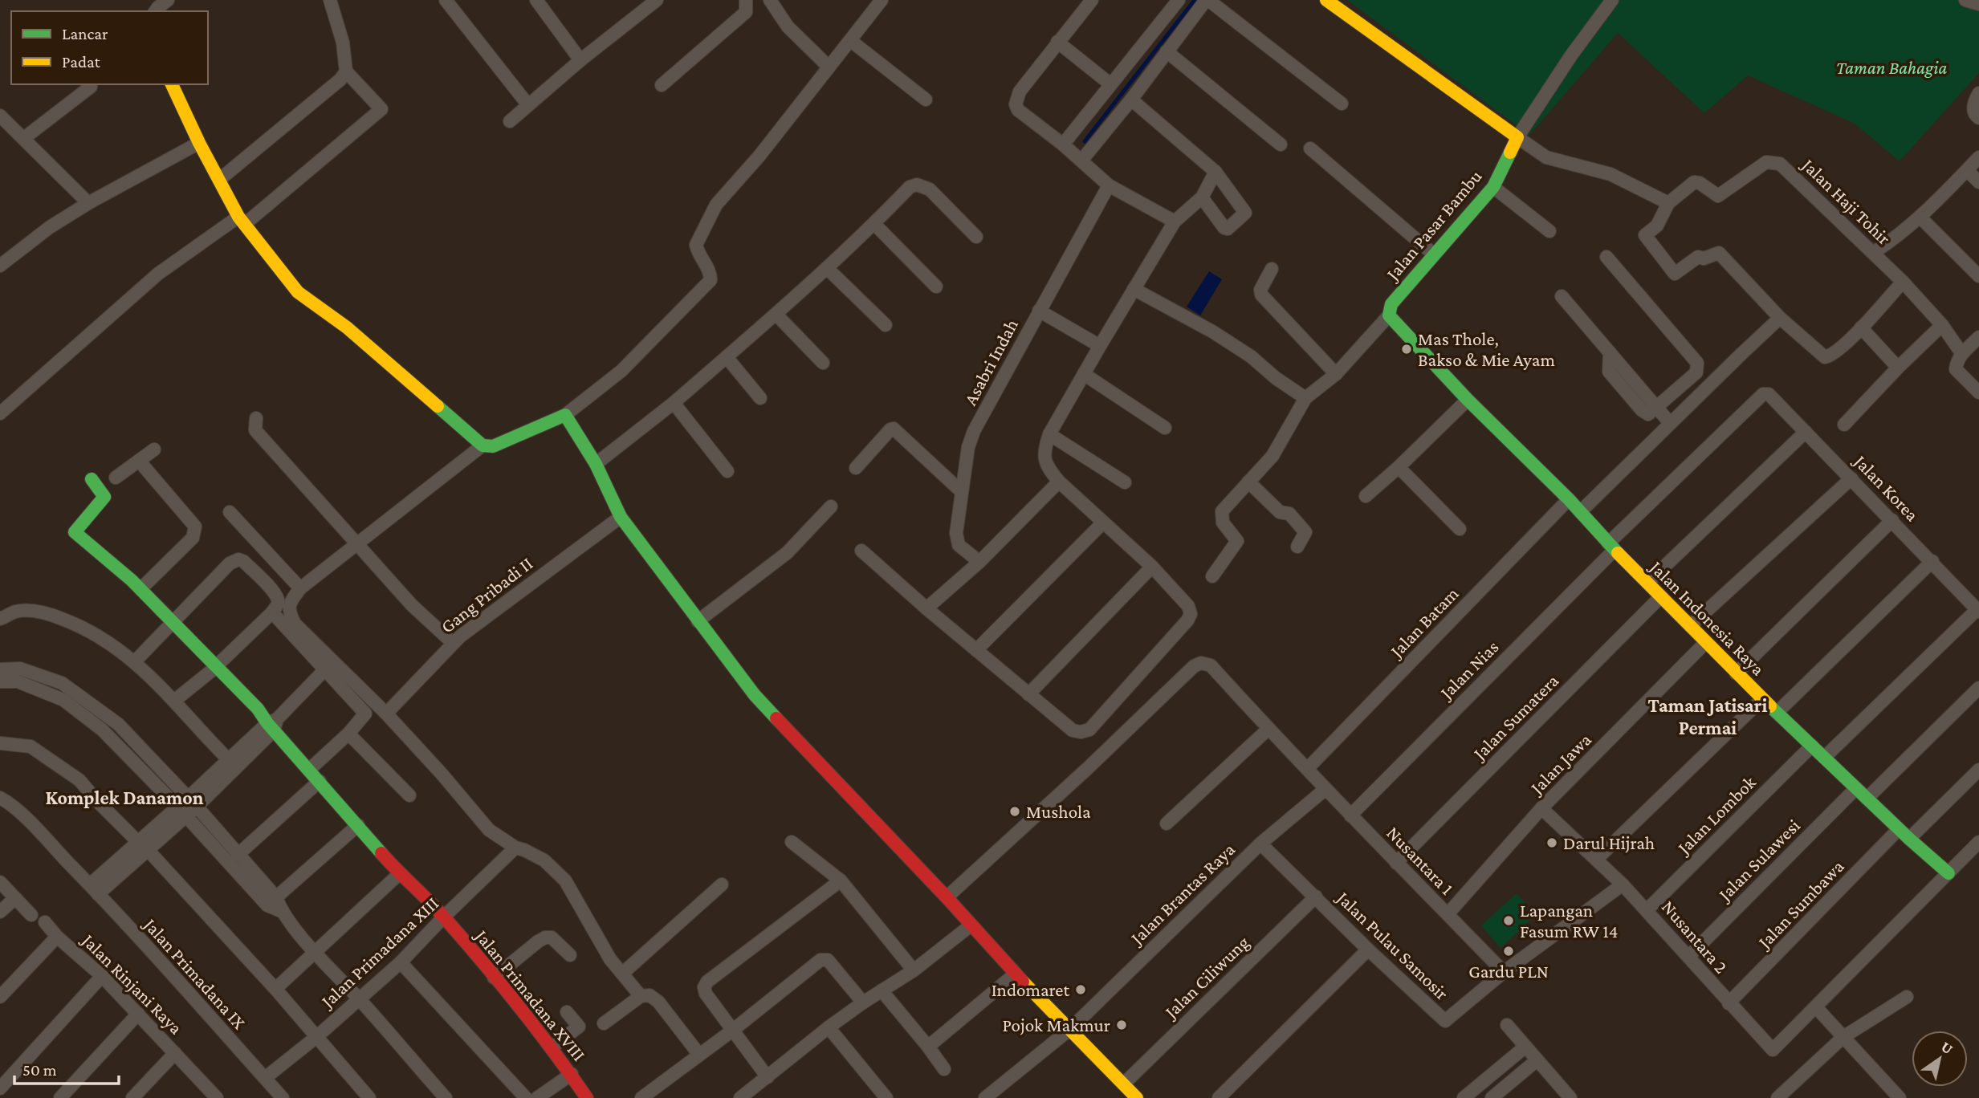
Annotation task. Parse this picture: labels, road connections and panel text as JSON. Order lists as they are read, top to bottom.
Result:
{
  "streets": {
    "street": [
      "Jalan Haji Tohir",
      "Jalan Pasar Bambu",
      "Asabri Indah",
      "Jalan Korea",
      "Gang Pribadi II",
      "Jalan Indonesia Raya",
      "Jalan Batam",
      "Jalan Nias",
      "Jalan Sumatera",
      "Jalan Jawa",
      "Jalan Lombok",
      "Jalan Sulawesi",
      "Nusantara 1",
      "Jalan Brantas Raya",
      "Jalan Sumbawa",
      "Nusantara 2",
      "Jalan Pulau Samosir",
      "Jalan Primadana XIII",
      "Jalan Primadana IX",
      "Jalan Ciliwung",
      "Jalan Rinjani Raya",
      "Jalan Primadana XVIII"
    ]
  },
  "crossings": [
    ["Jalan Korea", "Jalan Nias"],
    ["Jalan Indonesia Raya", "Jalan Batam"],
    ["Jalan Indonesia Raya", "Jalan Nias"],
    ["Jalan Indonesia Raya", "Jalan Sumatera"],
    ["Jalan Indonesia Raya", "Jalan Jawa"],
    ["Jalan Indonesia Raya", "Jalan Lombok"],
    ["Jalan Indonesia Raya", "Jalan Sulawesi"],
    ["Jalan Indonesia Raya", "Jalan Sumbawa"],
    ["Jalan Batam", "Nusantara 1"],
    ["Jalan Nias", "Nusantara 1"],
    ["Jalan Sumatera", "Nusantara 1"],
    ["Jalan Jawa", "Nusantara 1"],
    ["Jalan Jawa", "Nusantara 2"],
    ["Jalan Lombok", "Nusantara 2"],
    ["Jalan Sulawesi", "Nusantara 2"],
    ["Nusantara 1", "Jalan Brantas Raya"],
    ["Nusantara 1", "Jalan Pulau Samosir"],
    ["Jalan Brantas Raya", "Jalan Pulau Samosir"],
    ["Jalan Sumbawa", "Nusantara 2"],
    ["Jalan Pulau Samosir", "Jalan Ciliwung"],
    ["Jalan Primadana XIII", "Jalan Primadana IX"],
    ["Jalan Primadana XIII", "Jalan Primadana XVIII"]
  ],
  "districts": ["Taman Jatisari Permai", "Komplek Danamon"],
  "parks": ["Taman Bahagia"],
  "places": [
    "Mas Thole, Bakso & Mie Ayam",
    "Mushola",
    "Darul Hijrah",
    "Lapangan Fasum RW 14",
    "Gardu PLN",
    "Indomaret",
    "Pojok Makmur"
  ],
  "legend": ["Lancar", "Padat"],
  "scale_bar": "50 m",
  "north": "top right"
}
